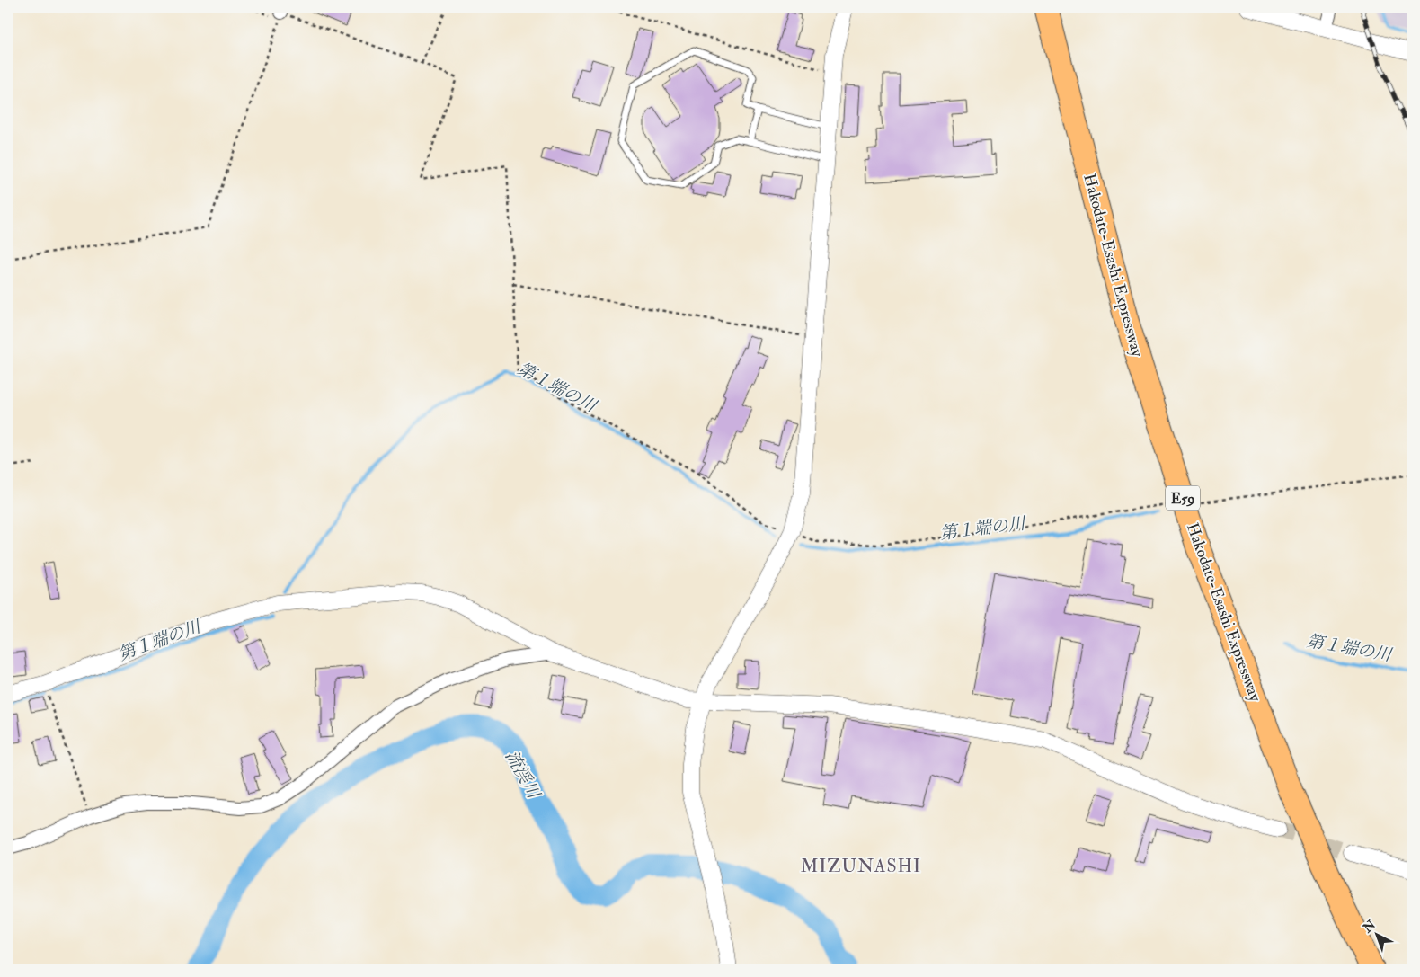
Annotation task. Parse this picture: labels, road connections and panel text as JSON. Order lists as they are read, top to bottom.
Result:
{
  "streets": {
    "highway": ["Hakodate-Esashi Expressway", "E59"]
  },
  "districts": ["MIZUNASHI"],
  "water": ["第１端の川", "流渓川"],
  "north": "top left"
}
